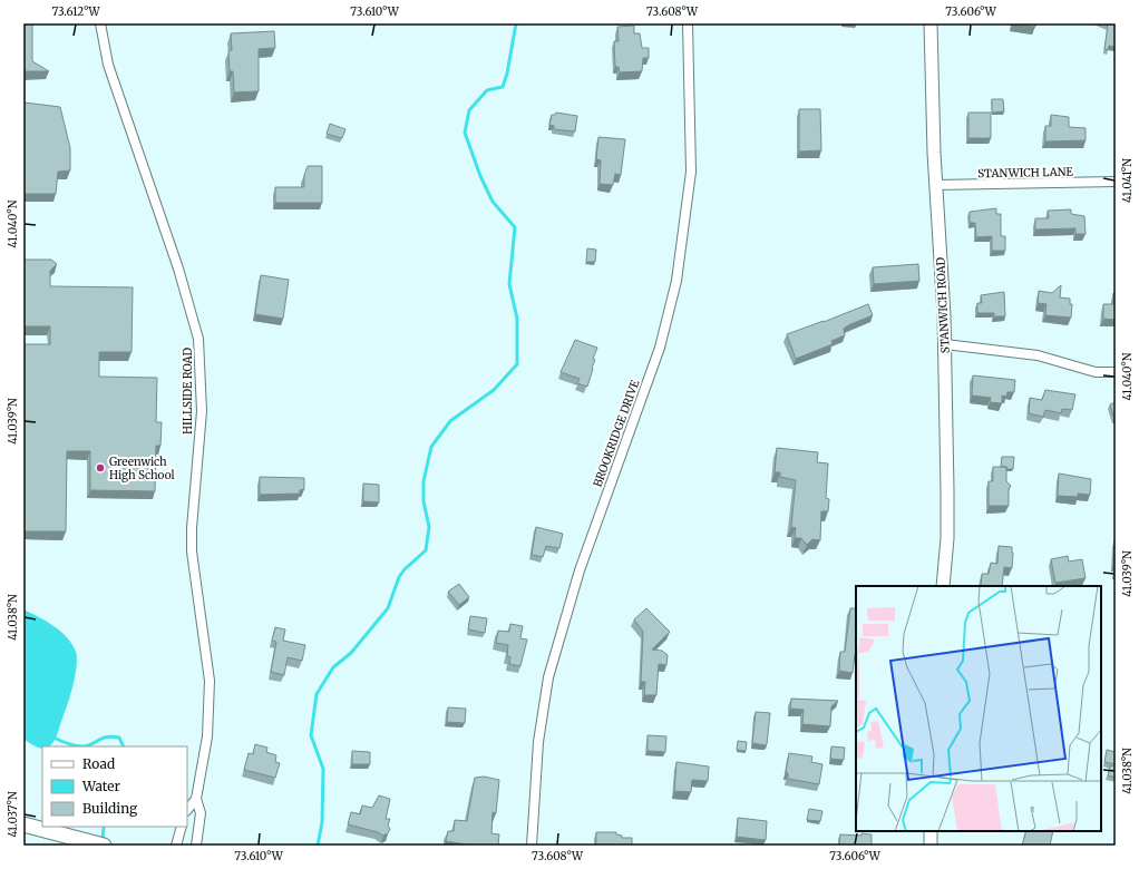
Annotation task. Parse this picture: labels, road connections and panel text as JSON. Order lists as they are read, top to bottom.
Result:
{
  "streets": {
    "street": [
      "STANWICH LANE",
      "STANWICH ROAD",
      "HILLSIDE ROAD",
      "BROOKRIDGE DRIVE"
    ]
  },
  "crossings": [
    ["STANWICH LANE", "STANWICH ROAD"]
  ],
  "places": ["Greenwich High School"],
  "legend": ["Road", "Water", "Building"],
  "coordinates": [
    "73.612°W",
    "73.610°W",
    "73.608°W",
    "73.606°W",
    "41.041°N",
    "41.040°N",
    "41.039°N",
    "41.038°N",
    "41.037°N"
  ]
}
